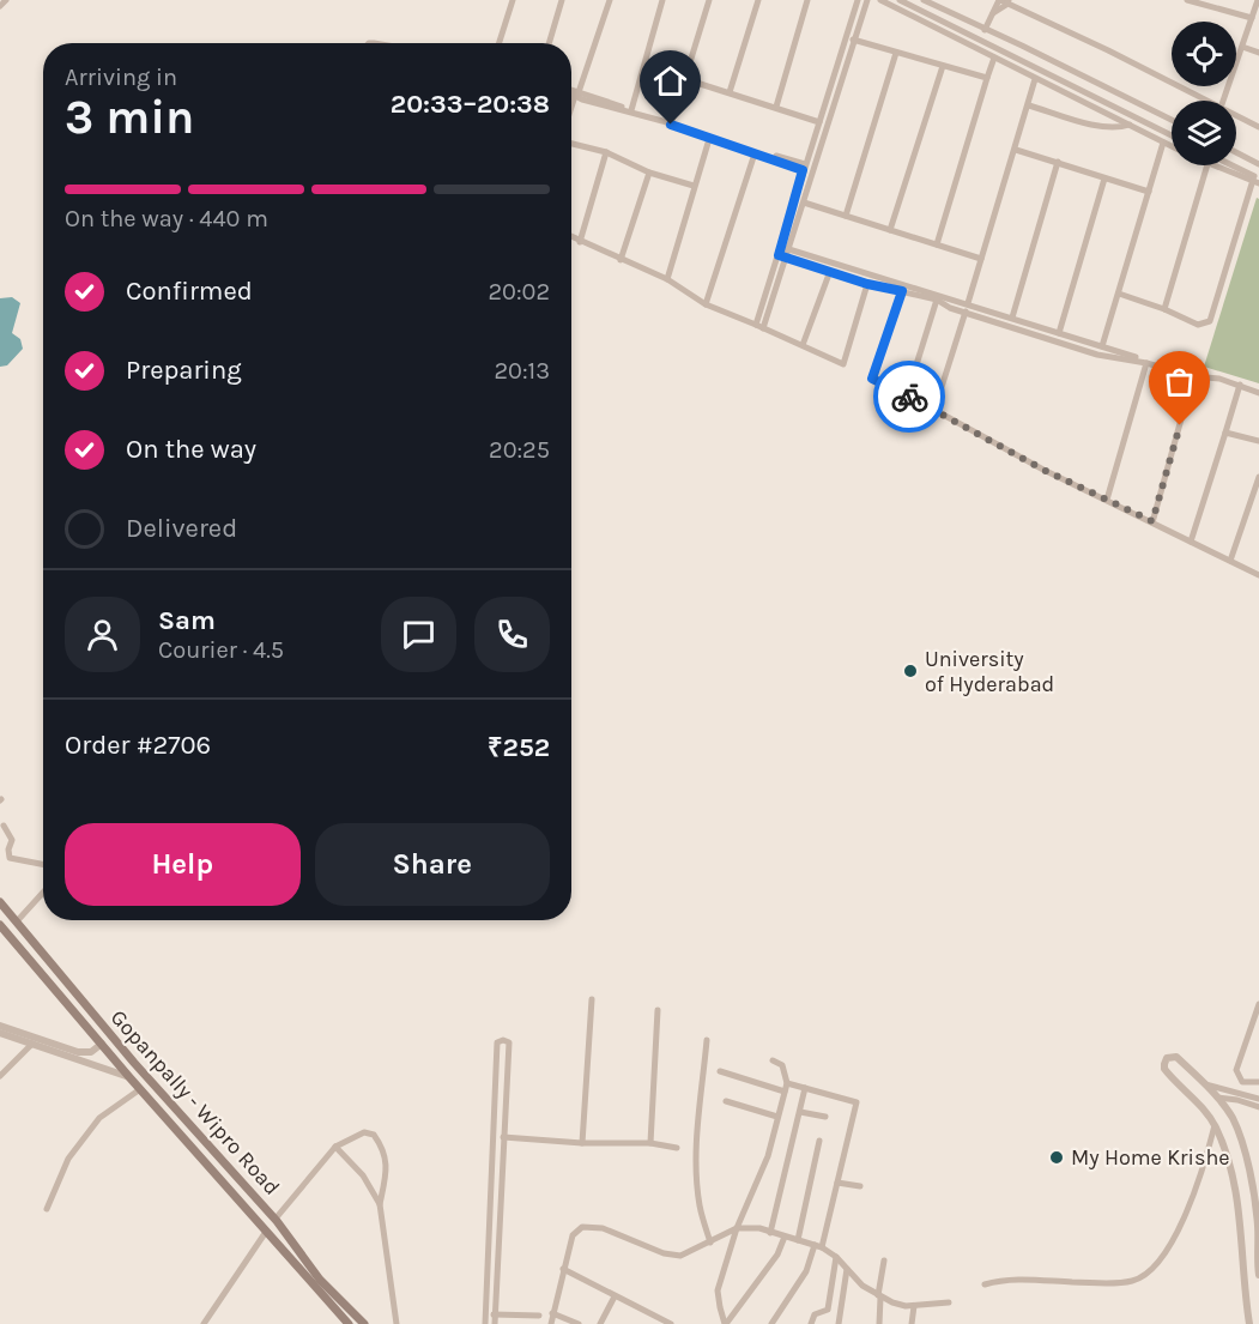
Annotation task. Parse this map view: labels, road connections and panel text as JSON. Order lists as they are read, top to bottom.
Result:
{
  "streets": {
    "main road": ["Gopanpally - Wipro Road"]
  },
  "places": ["University of Hyderabad", "My Home Krishe"],
  "page": {
    "heading": ["3 min", "Arriving in", "20:33–20:38"],
    "panel": [
      "Sam",
      "Courier · 4.5",
      "Order #2706",
      "₹252"
    ],
    "bar": "On the way · 440 m",
    "list": [
      ["Confirmed", "20:02"],
      ["Preparing", "20:13"],
      ["On the way", "20:25"],
      "Delivered"
    ],
    "buttons": ["Help", "Share"]
  }
}
